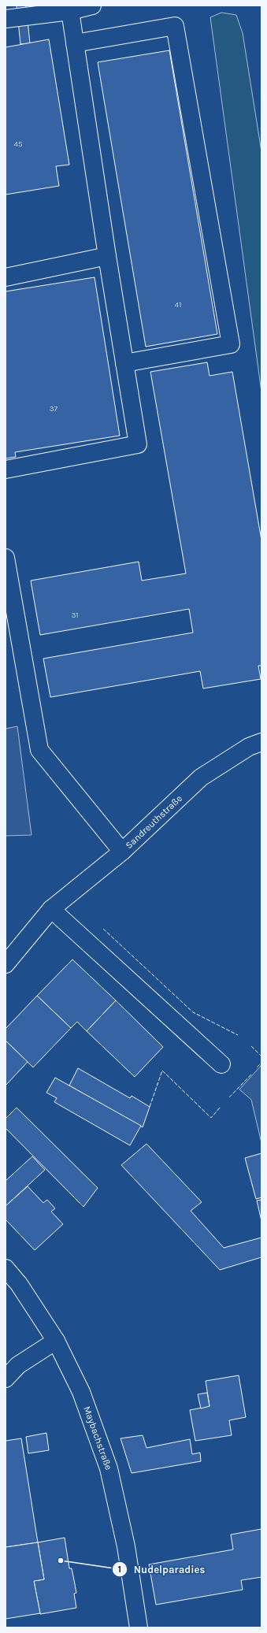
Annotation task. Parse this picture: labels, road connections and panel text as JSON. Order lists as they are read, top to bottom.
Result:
{
  "streets": {
    "street": ["Sandreuthstraße", "Maybachstraße"]
  },
  "places": ["Nudelparadies"],
  "house_numbers": [
    "45",
    "41",
    "37",
    "31"
  ]
}
